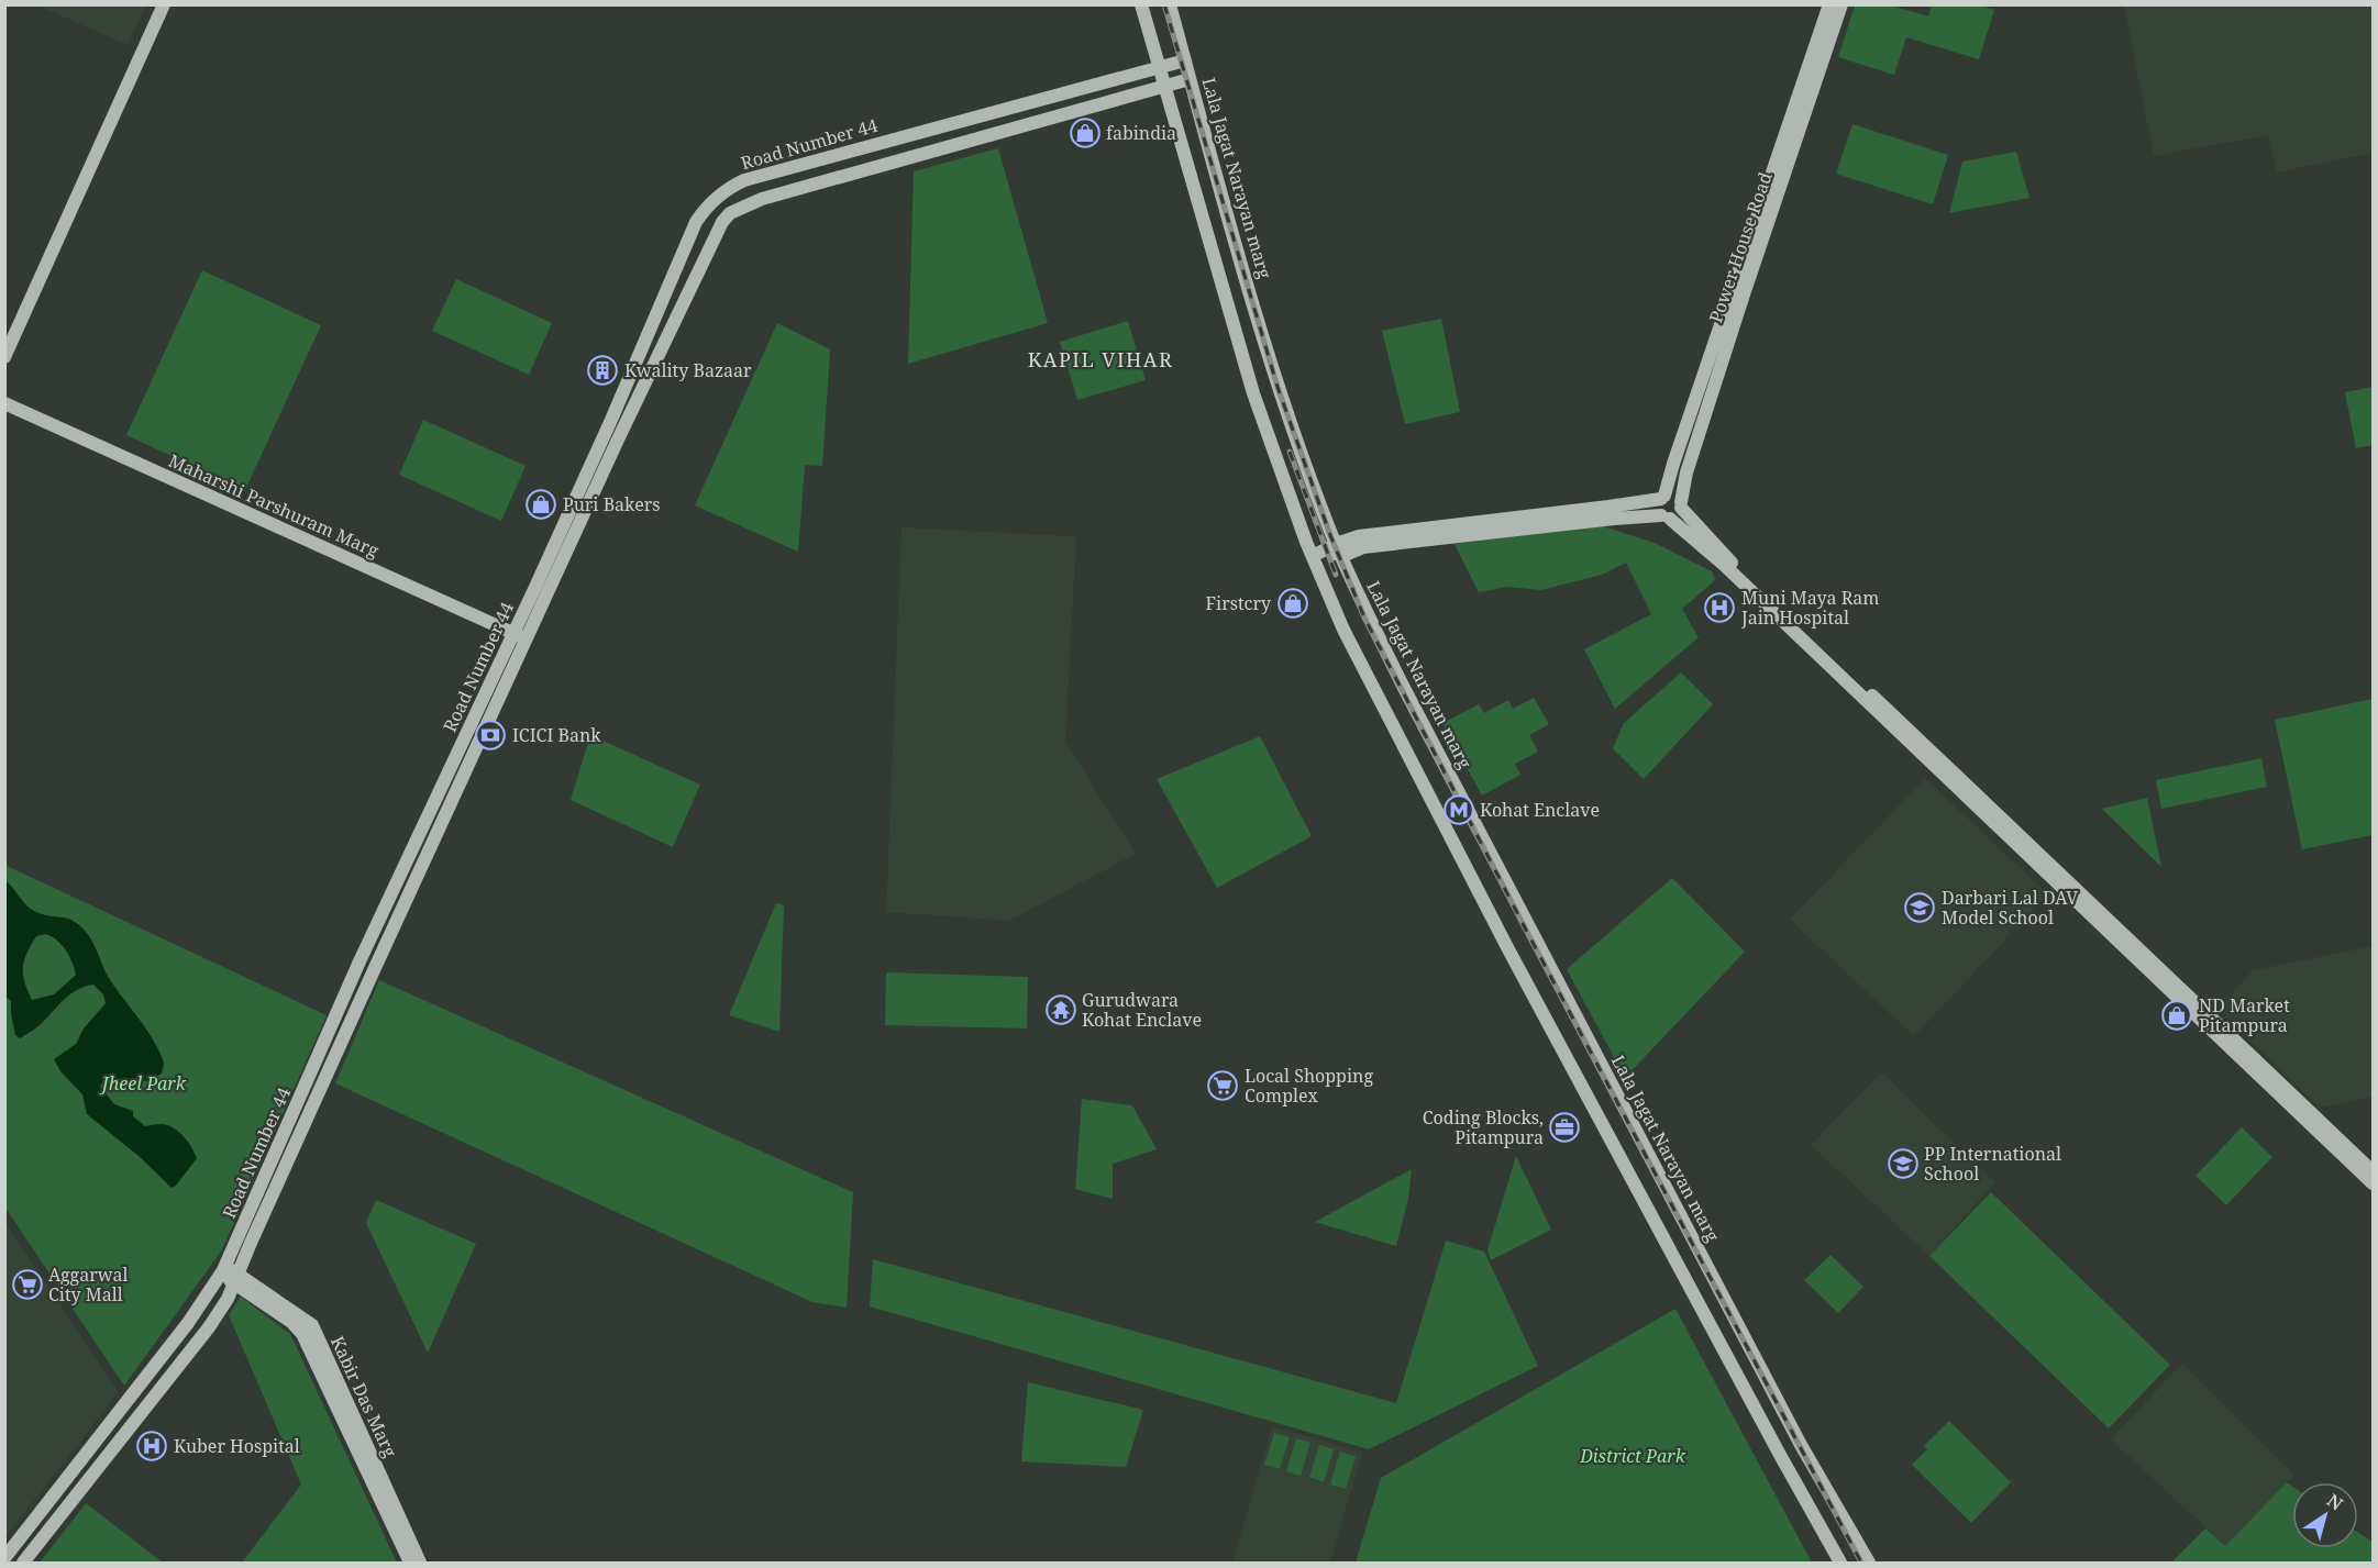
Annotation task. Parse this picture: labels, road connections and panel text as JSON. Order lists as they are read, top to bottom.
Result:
{
  "streets": {
    "street": [
      "Road Number 44",
      "Lala Jagat Narayan marg",
      "Power House Road",
      "Maharshi Parshuram Marg",
      "Kabir Das Marg"
    ]
  },
  "crossings": [
    ["Road Number 44", "Lala Jagat Narayan marg"],
    ["Road Number 44", "Maharshi Parshuram Marg"],
    ["Road Number 44", "Kabir Das Marg"]
  ],
  "districts": ["KAPIL VIHAR"],
  "parks": ["Jheel Park", "District Park"],
  "places": {
    "shop": [
      "fabindia",
      "Puri Bakers",
      "Firstcry",
      "ND Market Pitampura"
    ],
    "building": ["Kwality Bazaar"],
    "hospital": ["Muni Maya Ram Jain Hospital", "Kuber Hospital"],
    "bank": ["ICICI Bank"],
    "metro station": ["Kohat Enclave"],
    "school or university": ["Darbari Lal DAV Model School", "PP International School"],
    "temple": ["Gurudwara Kohat Enclave"],
    "supermarket": ["Local Shopping Complex", "Aggarwal City Mall"],
    "office": ["Coding Blocks, Pitampura"]
  },
  "north": "top right"
}
